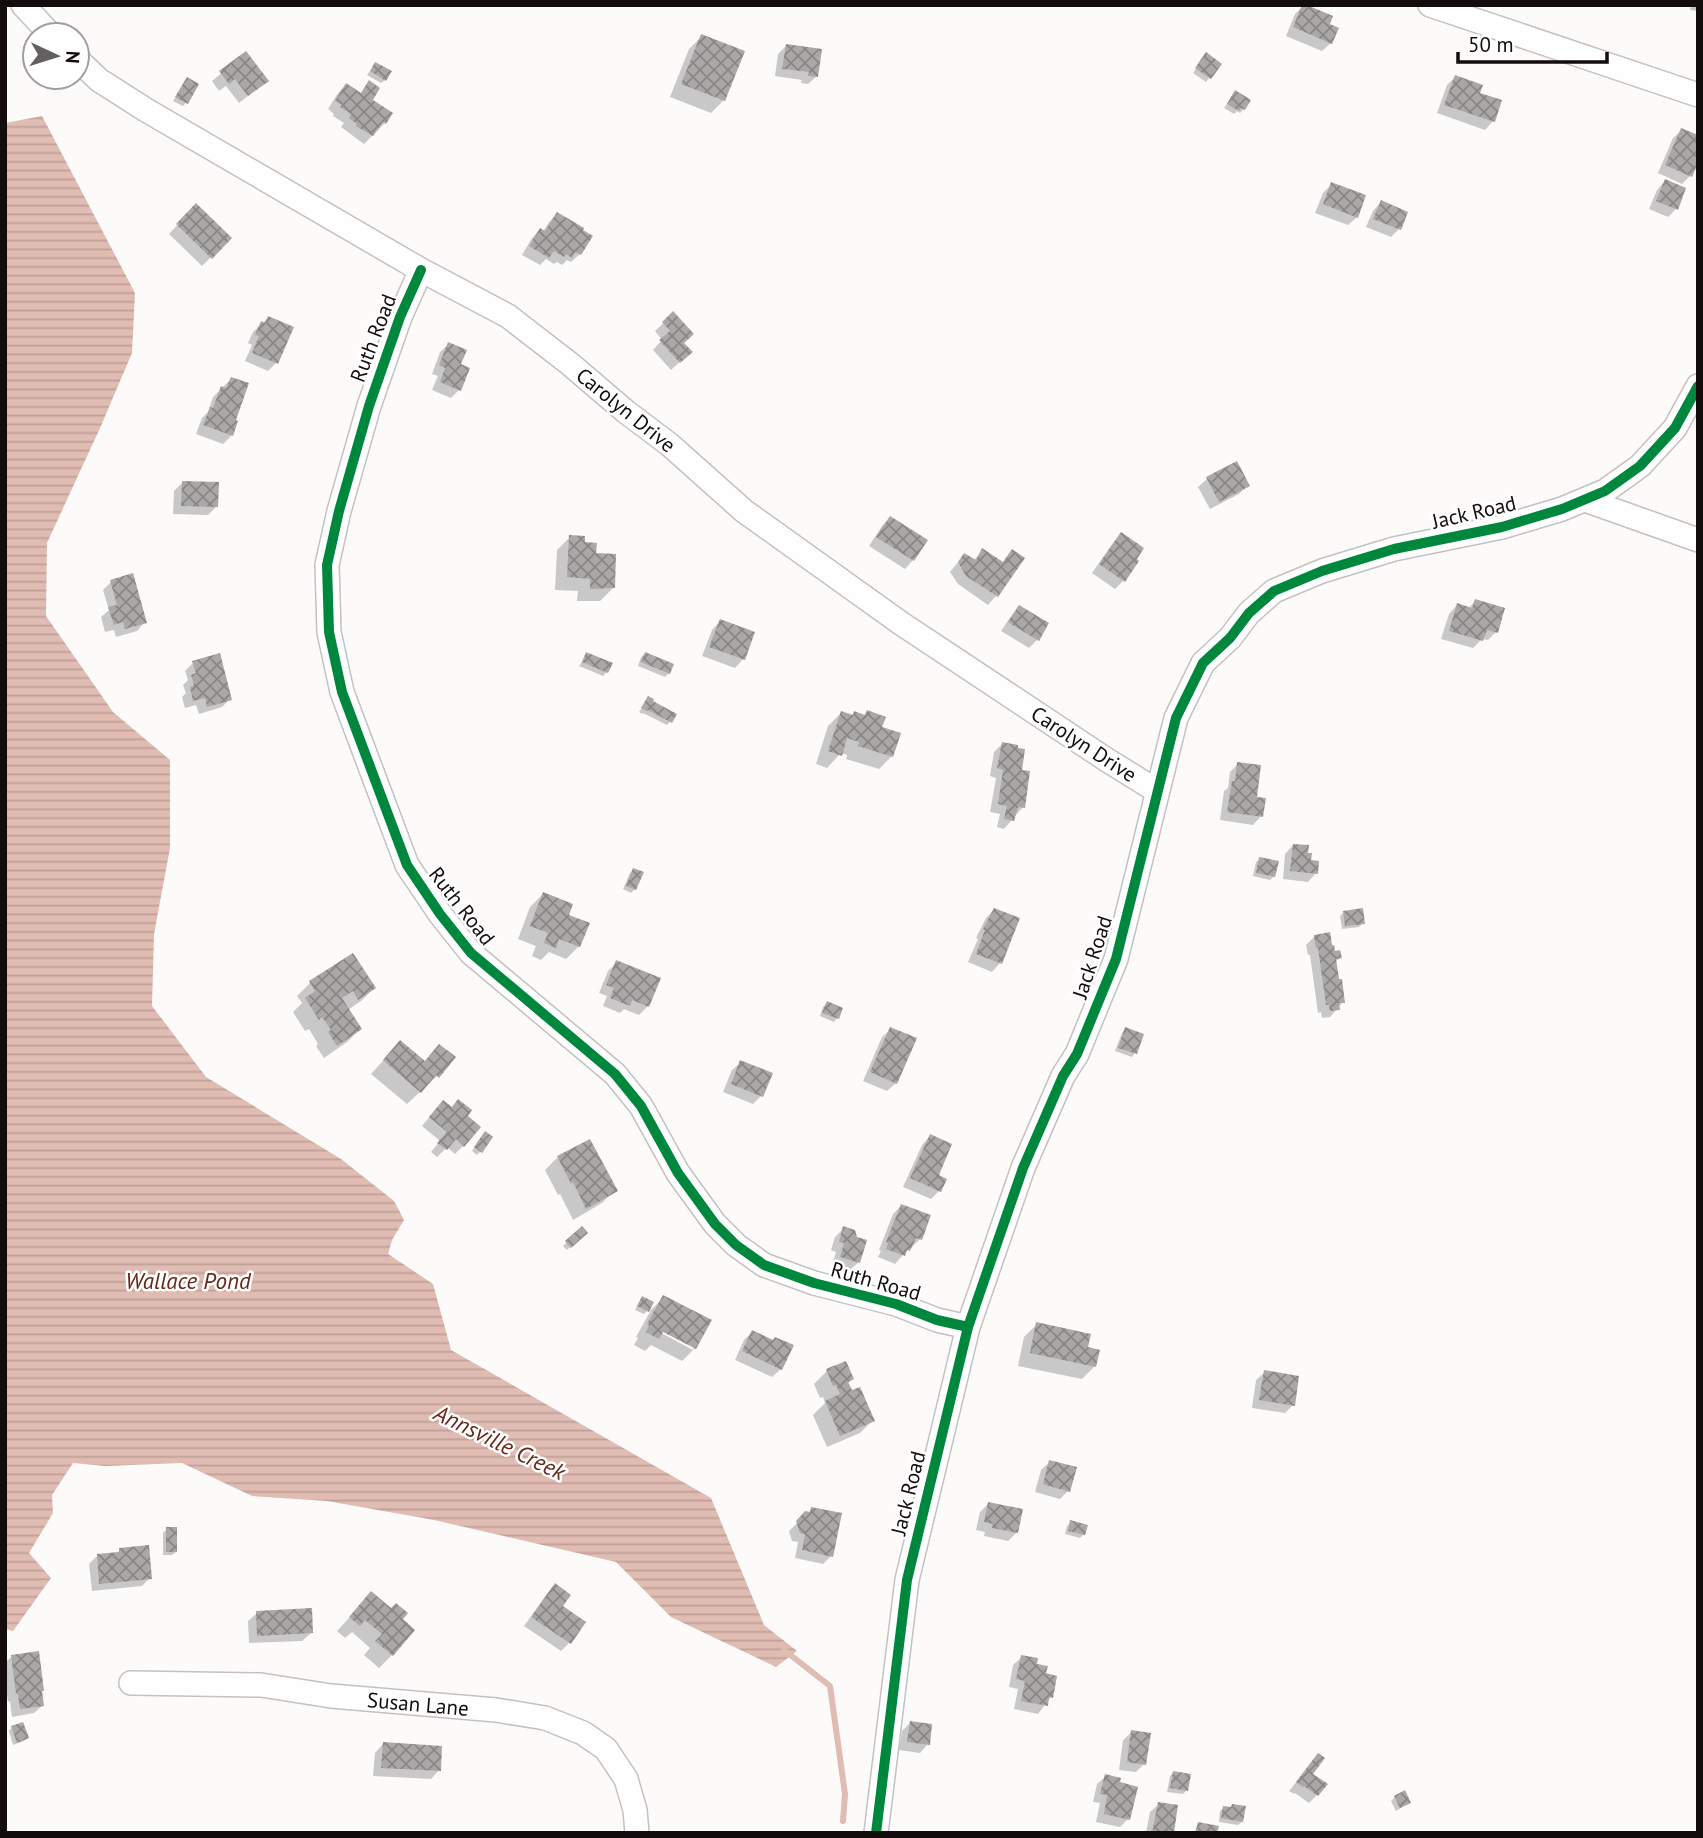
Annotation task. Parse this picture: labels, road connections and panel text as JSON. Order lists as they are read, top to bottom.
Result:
{
  "streets": {
    "street": [
      "Ruth Road",
      "Carolyn Drive",
      "Jack Road",
      "Susan Lane"
    ]
  },
  "crossings": [
    ["Ruth Road", "Carolyn Drive"],
    ["Ruth Road", "Jack Road"],
    ["Carolyn Drive", "Jack Road"]
  ],
  "water": ["Wallace Pond", "Annsville Creek"],
  "scale_bar": "50 m",
  "north": "right"
}
